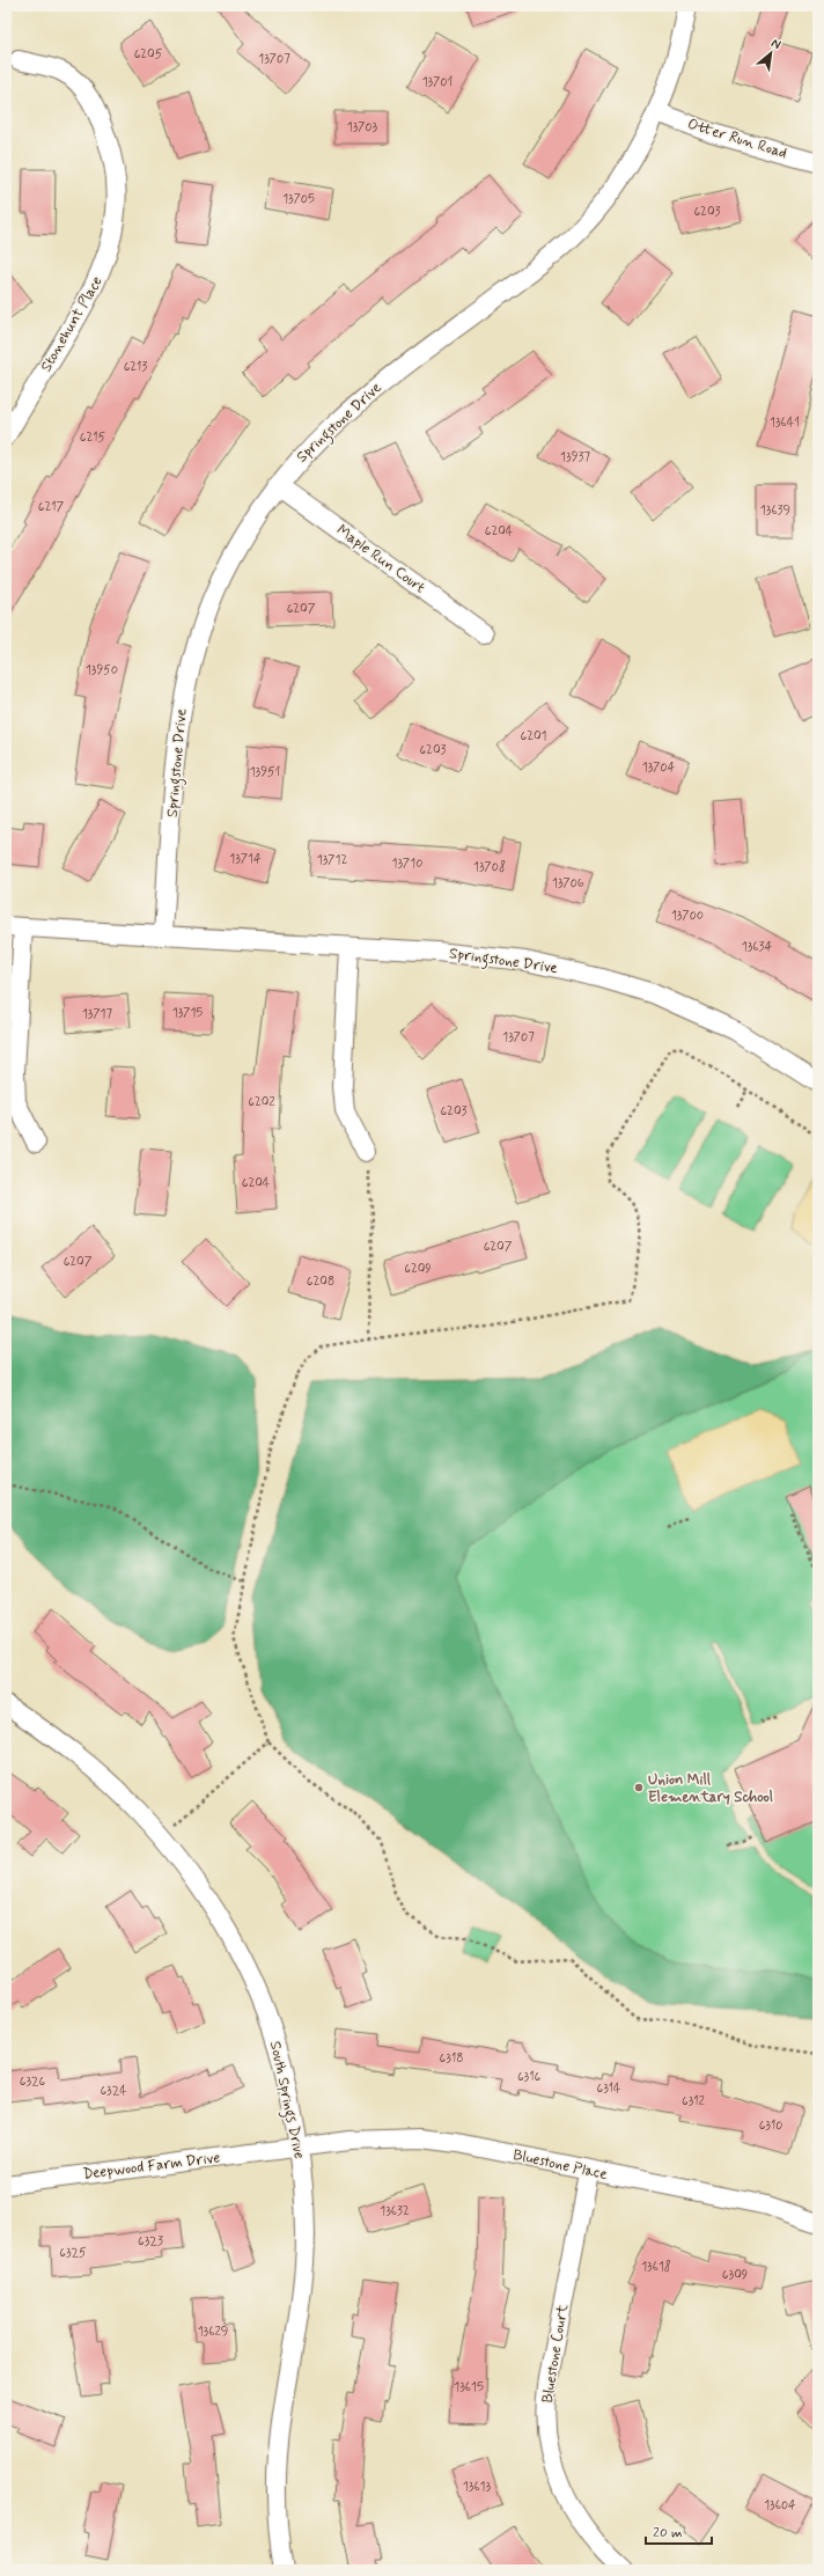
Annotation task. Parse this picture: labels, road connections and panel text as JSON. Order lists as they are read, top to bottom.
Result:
{
  "streets": {
    "street": [
      "Otter Run Road",
      "Stonehunt Place",
      "Springstone Drive",
      "Maple Run Court",
      "South Springs Drive",
      "Bluestone Place",
      "Deepwood Farm Drive",
      "Bluestone Court"
    ]
  },
  "crossings": [
    ["Otter Run Road", "Springstone Drive"],
    ["Springstone Drive", "Maple Run Court"],
    ["South Springs Drive", "Bluestone Place"],
    ["South Springs Drive", "Deepwood Farm Drive"],
    ["Bluestone Place", "Deepwood Farm Drive"],
    ["Bluestone Place", "Bluestone Court"]
  ],
  "places": ["Union Mill Elementary School"],
  "house_numbers": [
    "6205",
    "13707",
    "13701",
    "13703",
    "13705",
    "6203",
    "6213",
    "13641",
    "6215",
    "13937",
    "6217",
    "13639",
    "6204",
    "6207",
    "13950",
    "6201",
    "6203",
    "13704",
    "13951",
    "13714",
    "13712",
    "13710",
    "13708",
    "13706",
    "13700",
    "13634",
    "13715",
    "13717",
    "13707",
    "6202",
    "6203",
    "6204",
    "6207",
    "6207",
    "6209",
    "6208",
    "6318",
    "6316",
    "6326",
    "6314",
    "6324",
    "6312",
    "6310",
    "13632",
    "6323",
    "6325",
    "13618",
    "6309",
    "13629",
    "13615",
    "13613",
    "13604"
  ],
  "scale_bar": "20 m",
  "north": "top right"
}
